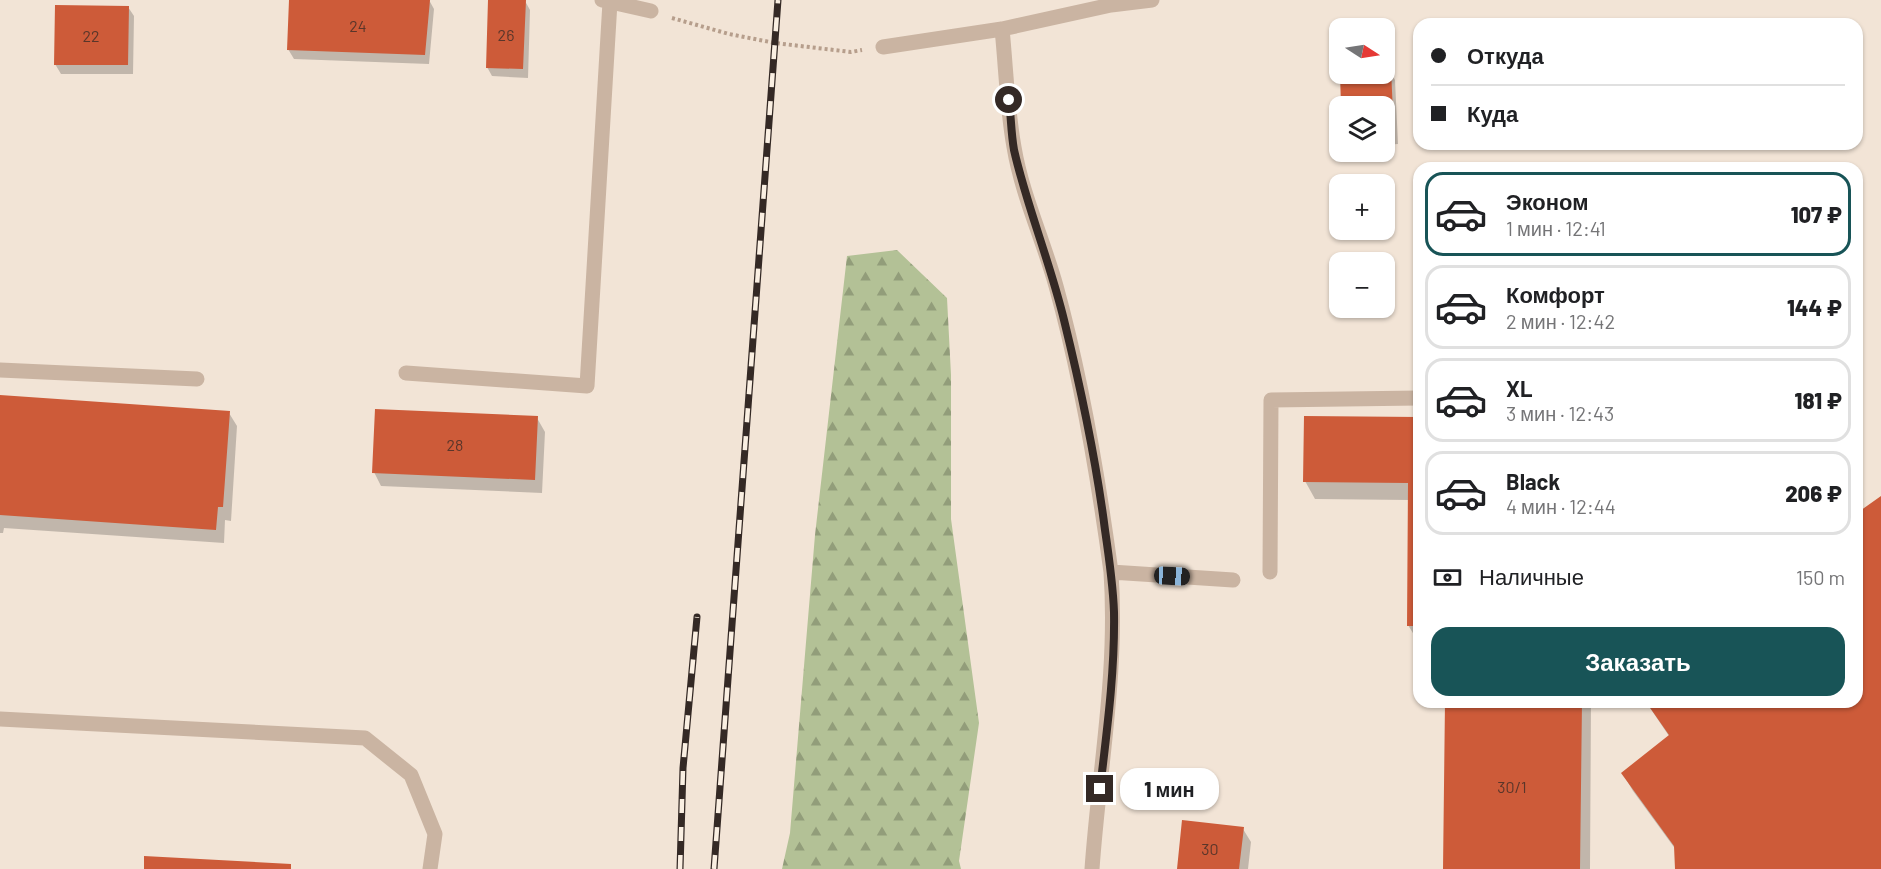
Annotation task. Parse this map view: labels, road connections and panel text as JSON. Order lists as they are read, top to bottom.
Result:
{
  "house_numbers": [
    "24",
    "26",
    "22",
    "28",
    "30/1",
    "30"
  ],
  "north": "right",
  "page": {
    "map_buttons": ["+", "−"],
    "banner": ["Откуда", "Куда"],
    "list": [
      {
        "name": "Эконом",
        "note": "1 мин · 12:41",
        "value": "107 ₽"
      },
      {
        "name": "Комфорт",
        "note": "2 мин · 12:42",
        "value": "144 ₽"
      },
      {
        "name": "XL",
        "note": "3 мин · 12:43",
        "value": "181 ₽"
      },
      {
        "name": "Black",
        "note": "4 мин · 12:44",
        "value": "206 ₽"
      }
    ],
    "pay": ["Наличные", "150 m"],
    "buttons": "Заказать",
    "bubble": "1 мин"
  }
}
